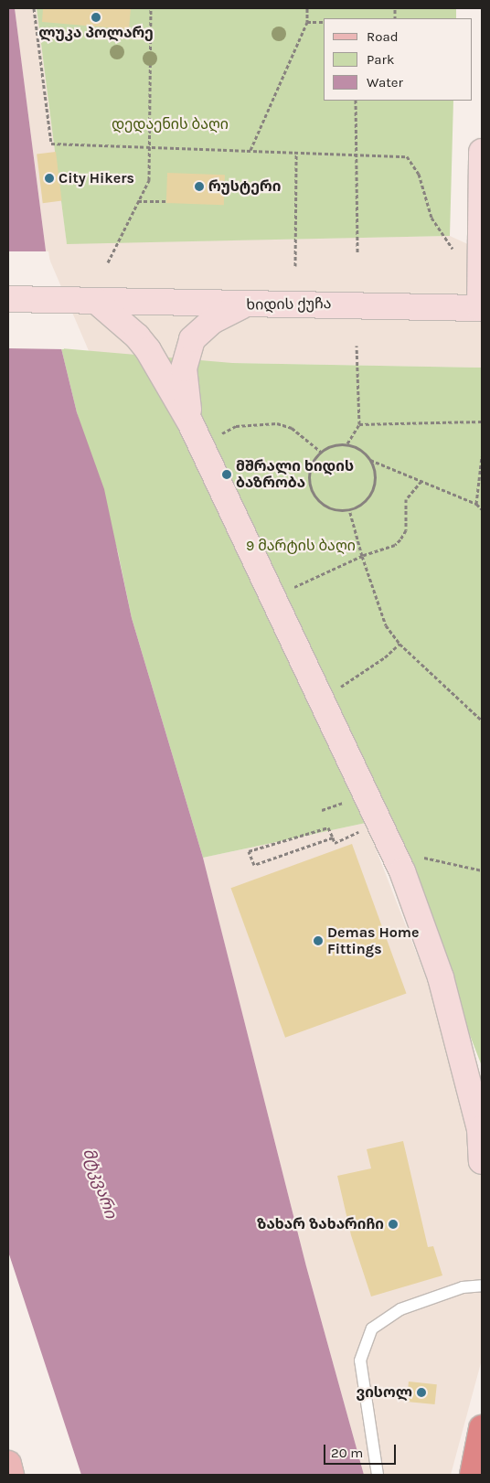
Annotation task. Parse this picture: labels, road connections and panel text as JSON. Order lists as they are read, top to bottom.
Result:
{
  "streets": {
    "street": ["ხიდის ქუჩა"]
  },
  "water": ["მტკვარი"],
  "parks": ["დედაენის ბაღი", "9 მარტის ბაღი"],
  "places": [
    "ლუკა პოლარე",
    "City Hikers",
    "რუსტერი",
    "მშრალი ხიდის ბაზრობა",
    "Demas Home Fittings",
    "ზახარ ზახარიჩი",
    "ვისოლ"
  ],
  "legend": ["Road", "Park", "Water"],
  "scale_bar": "20 m"
}
